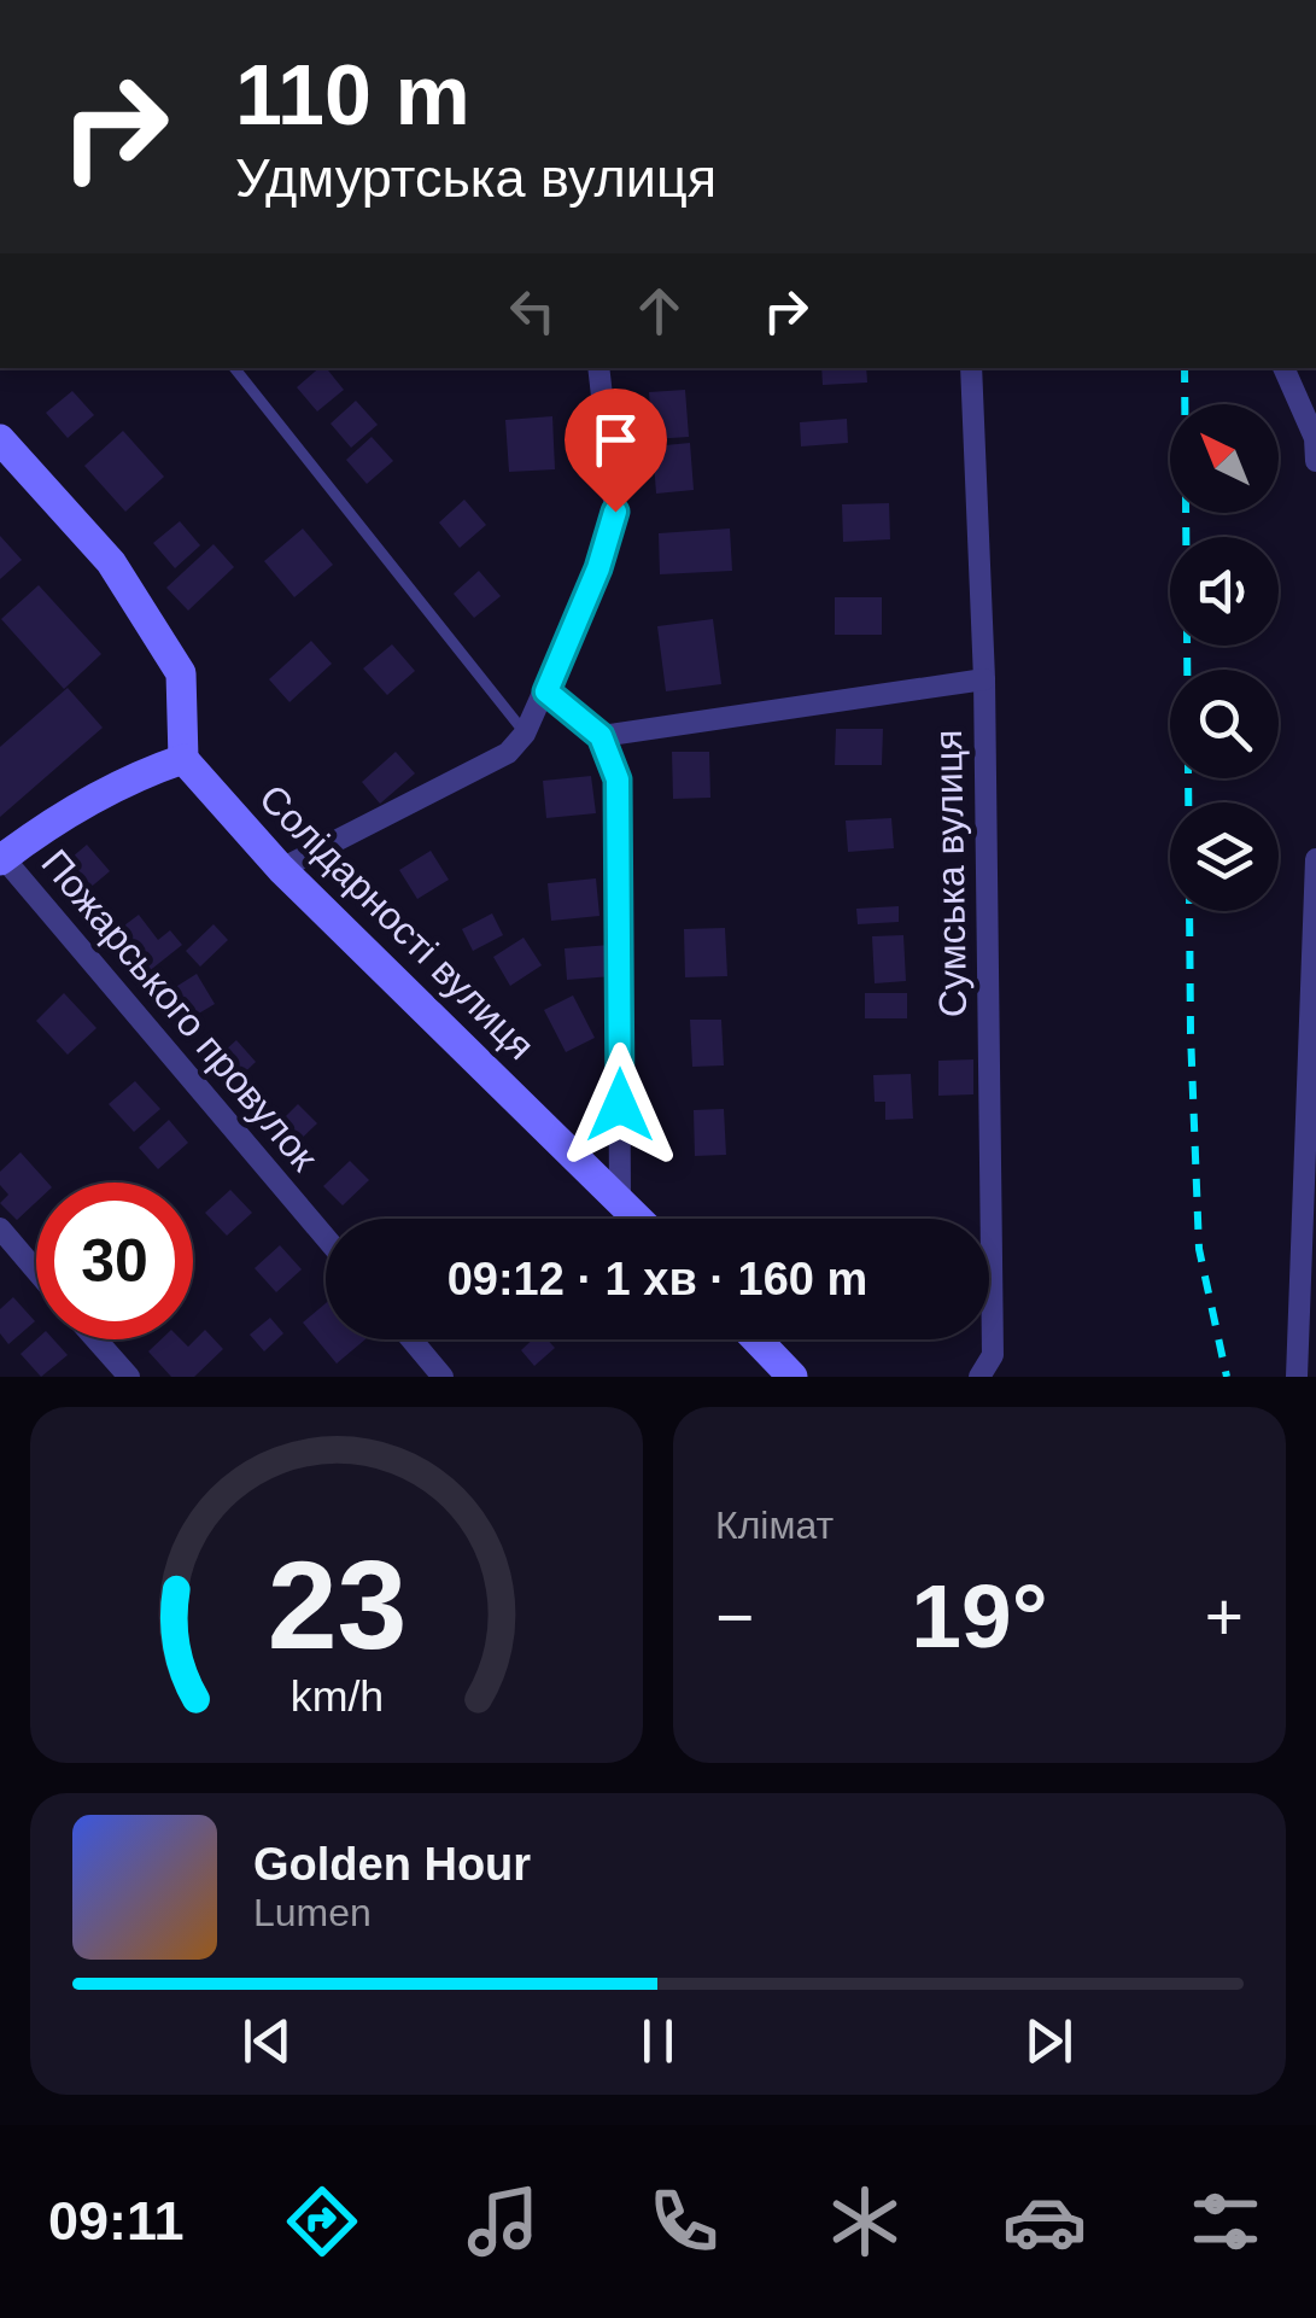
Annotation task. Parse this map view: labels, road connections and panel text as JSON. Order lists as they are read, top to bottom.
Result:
{
  "streets": {
    "street": ["Сумська вулиця", "Солідарності вулиця", "Пожарського провулок"]
  },
  "north": "top left",
  "page": {
    "turn": ["110 m", "Удмуртська вулиця"],
    "limit": "30",
    "trip": "09:12 · 1 хв · 160 m",
    "tile": "Клімат",
    "heat": ["−", "19°", "+"],
    "song": ["Golden Hour", "Lumen"],
    "tabs": "09:11",
    "gauge": ["23", "km/h"]
  }
}
